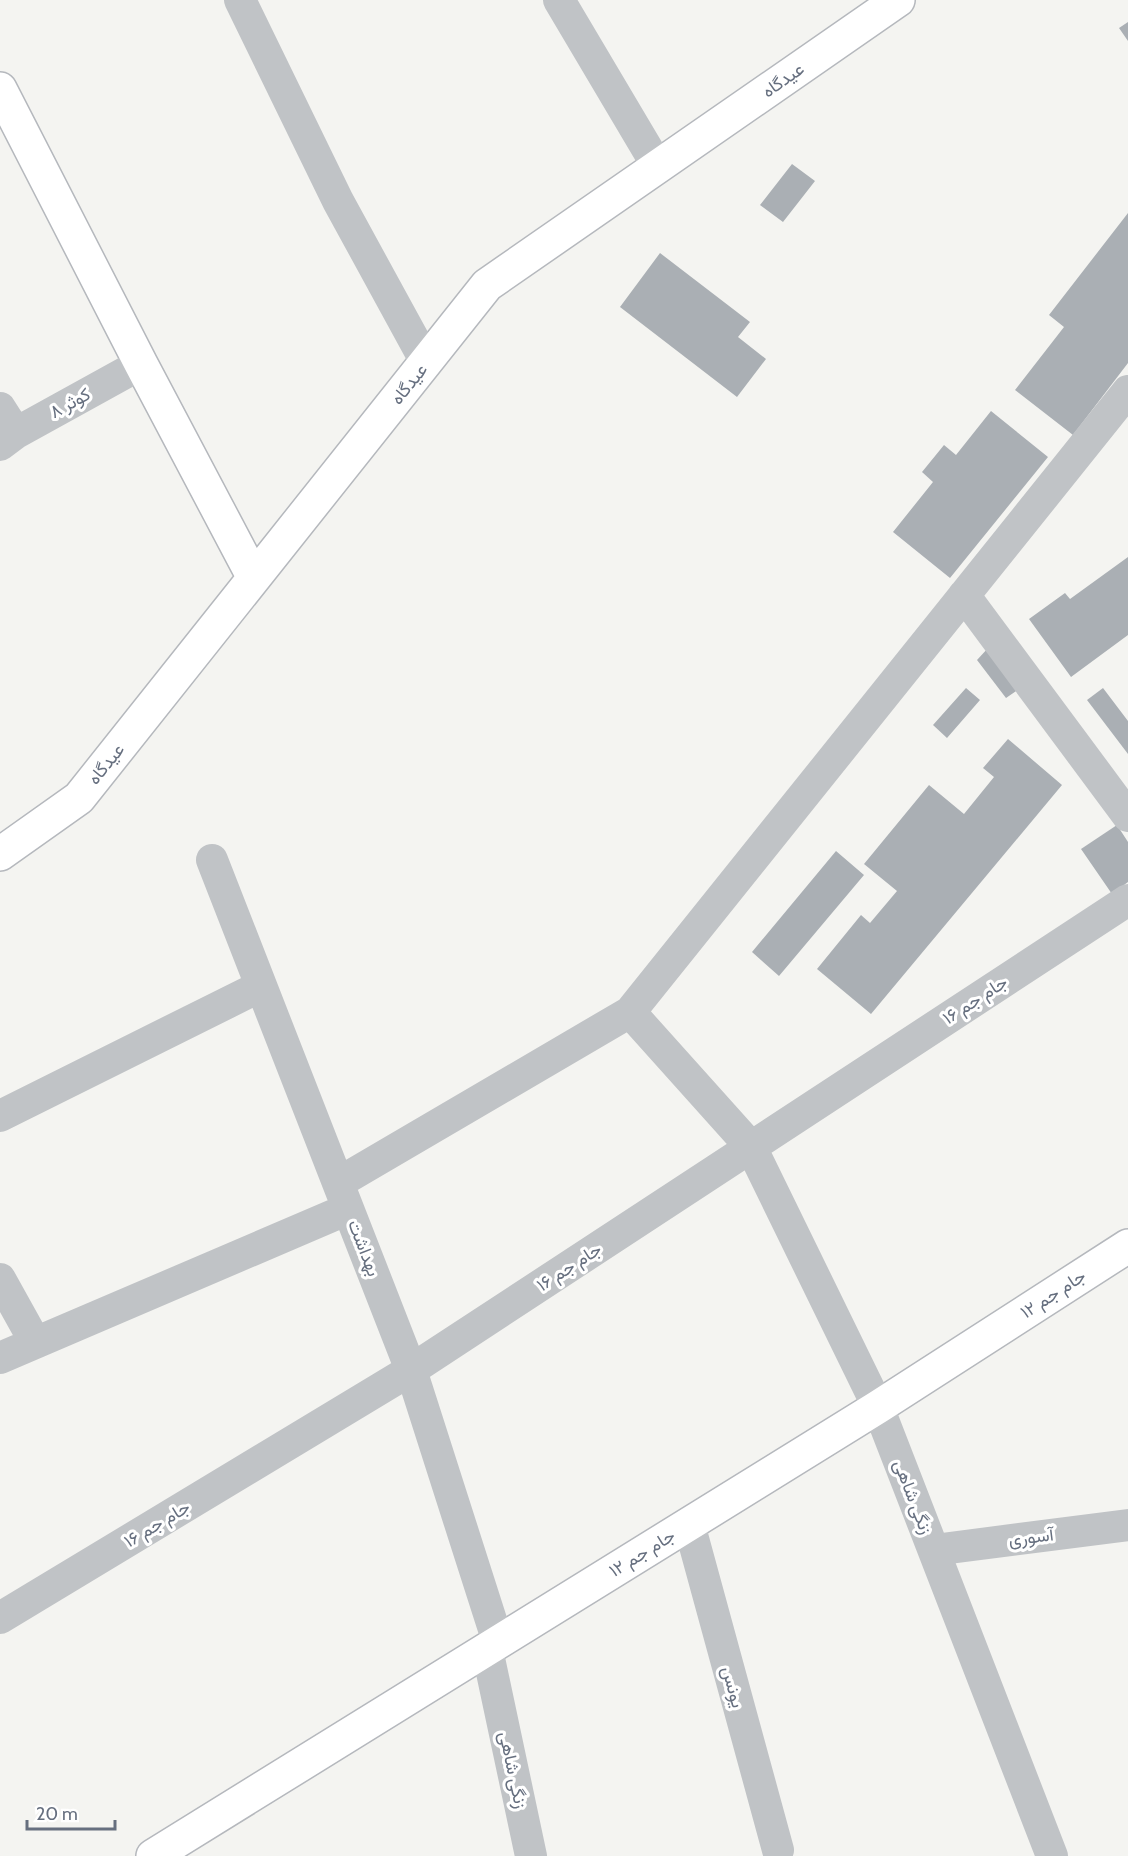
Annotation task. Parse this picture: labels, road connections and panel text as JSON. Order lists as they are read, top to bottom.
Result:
{
  "streets": {
    "street": [
      "عیدگاه",
      "کوثر ۸",
      "جام جم ۱۶",
      "بهداشت",
      "جام جم ۱۲",
      "زنگی شاهی",
      "آسوری",
      "یونس"
    ]
  },
  "crossings": [
    ["جام جم ۱۶", "بهداشت"],
    ["جام جم ۱۶", "زنگی شاهی"],
    ["بهداشت", "جام جم ۱۲"],
    ["بهداشت", "زنگی شاهی"],
    ["جام جم ۱۲", "زنگی شاهی"],
    ["جام جم ۱۲", "یونس"],
    ["زنگی شاهی", "آسوری"]
  ],
  "scale_bar": "20 m"
}
